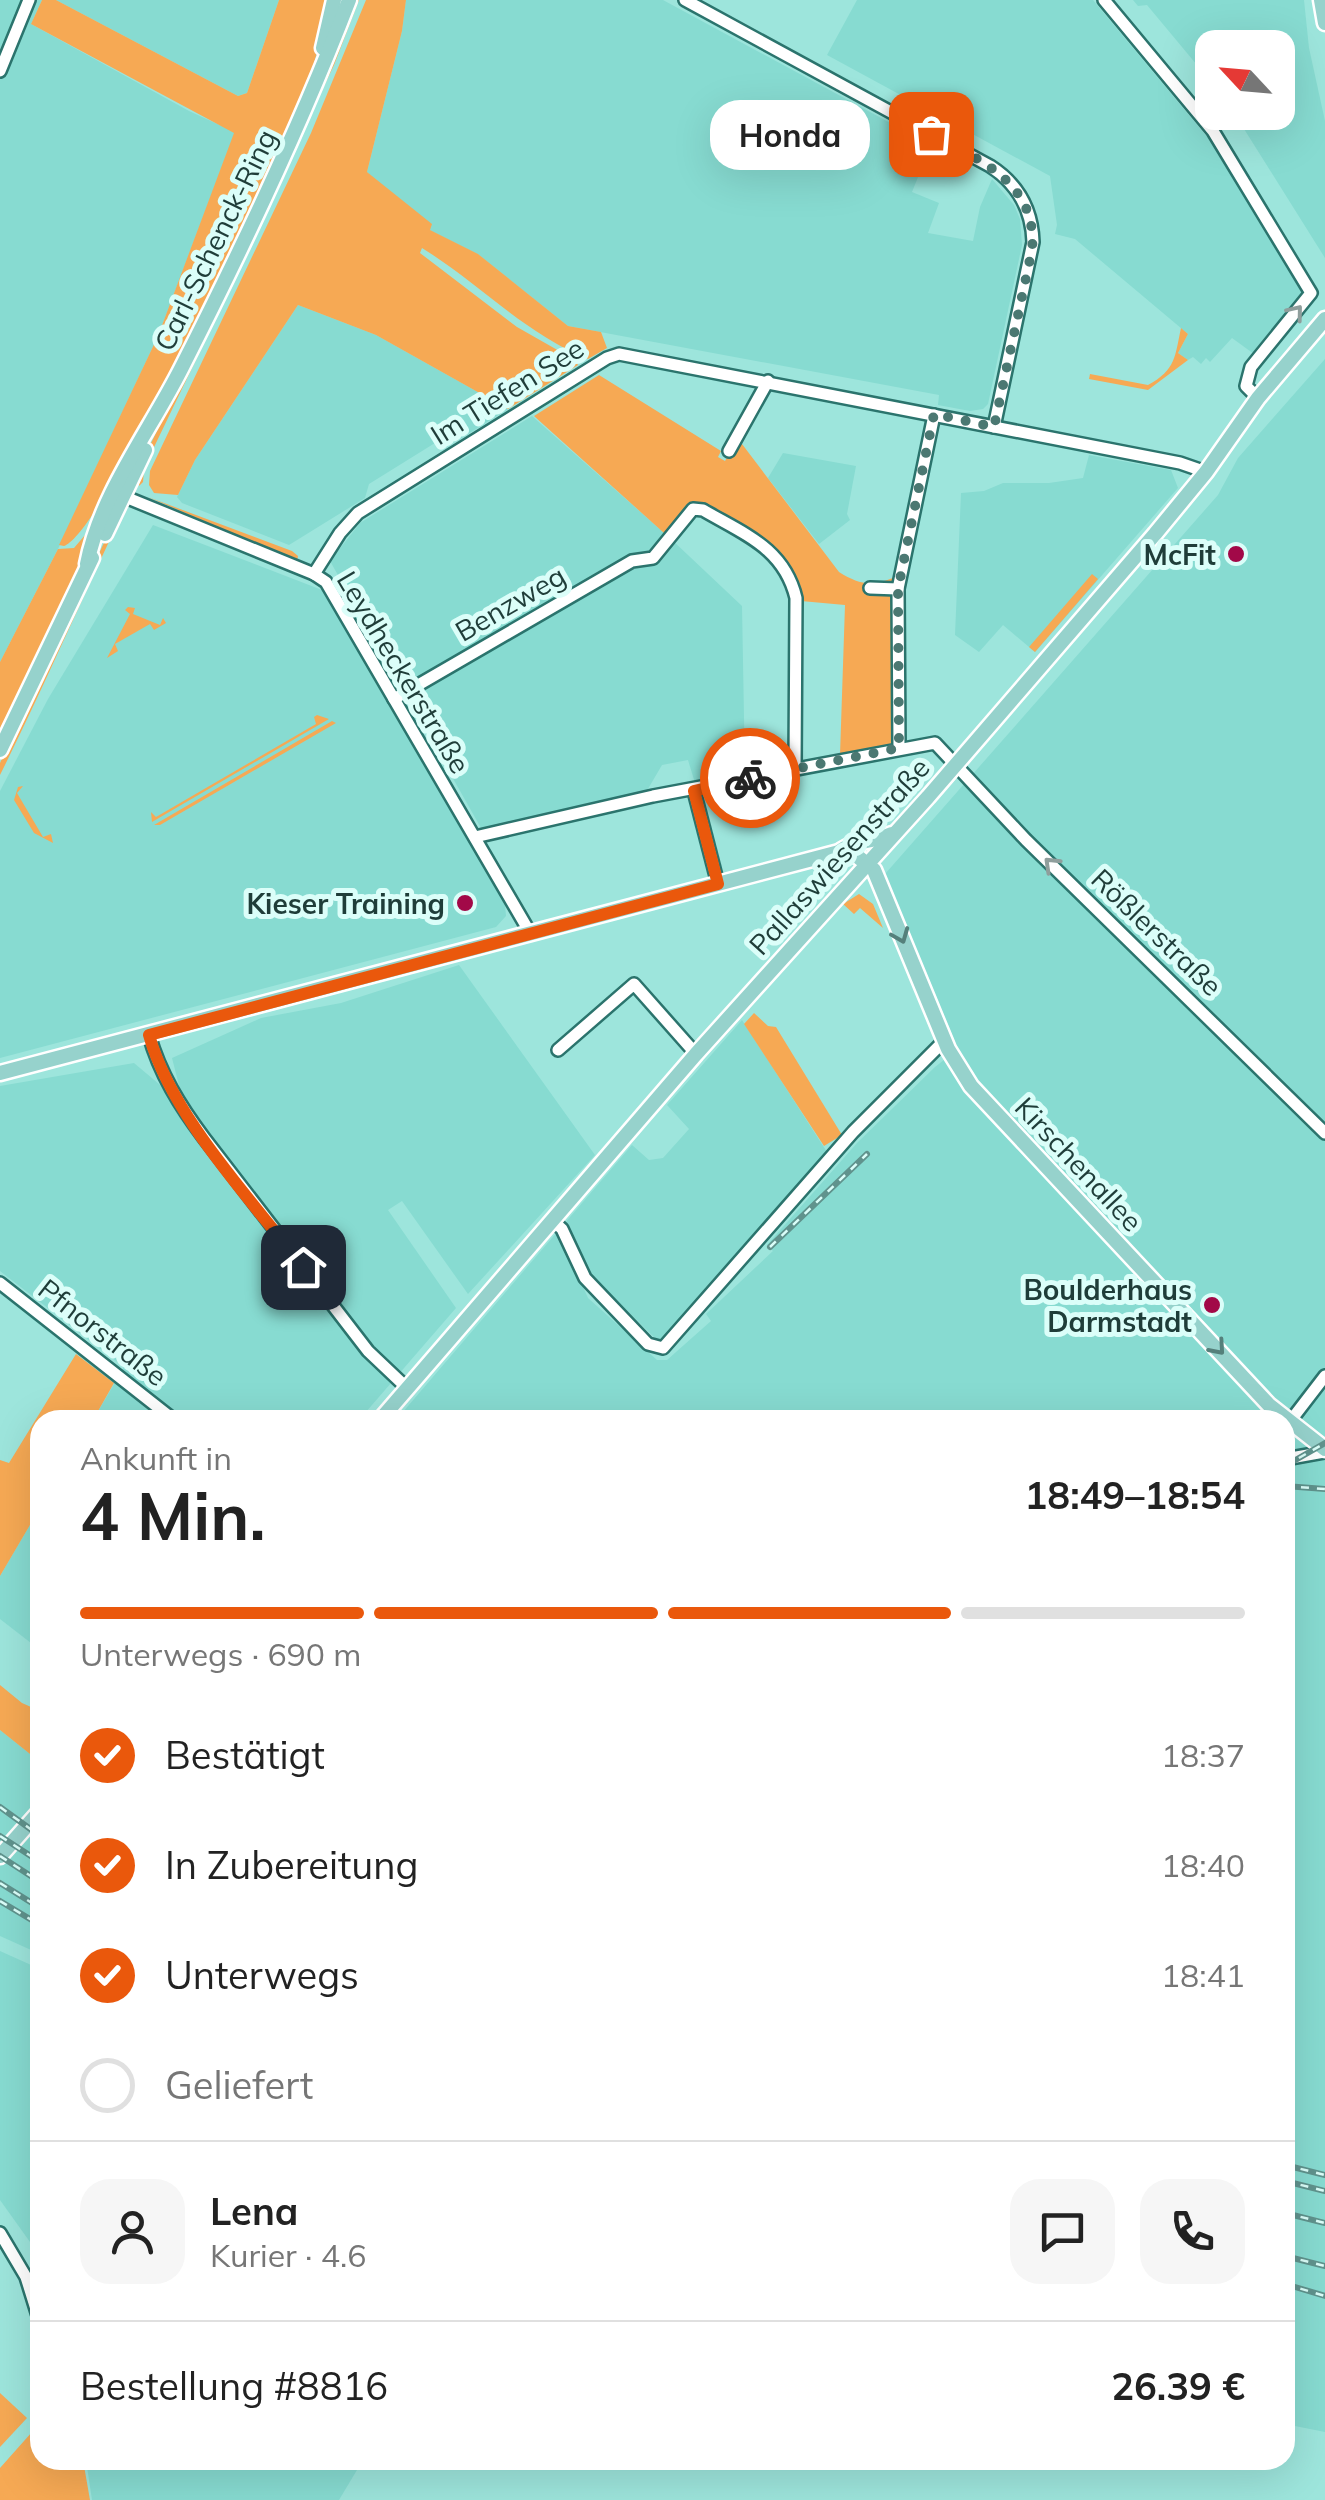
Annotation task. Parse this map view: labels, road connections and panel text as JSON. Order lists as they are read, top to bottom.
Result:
{
  "streets": {
    "main road": ["Carl-Schenck-Ring", "Pallaswiesenstraße", "Kirschenallee"],
    "street": [
      "Im Tiefen See",
      "Benzweg",
      "Leydheckerstraße",
      "Rößlerstraße",
      "Pfnorstraße"
    ]
  },
  "crossings": [
    ["Carl-Schenck-Ring", "Leydheckerstraße"],
    ["Im Tiefen See", "Leydheckerstraße"],
    ["Im Tiefen See", "Pallaswiesenstraße"],
    ["Benzweg", "Leydheckerstraße"],
    ["Pallaswiesenstraße", "Rößlerstraße"],
    ["Pallaswiesenstraße", "Kirschenallee"]
  ],
  "one_way": ["Rößlerstraße", "Kirschenallee"],
  "places": [
    "Honda",
    "McFit",
    "Kieser Training",
    "Boulderhaus Darmstadt"
  ],
  "north": "top left",
  "page": {
    "bubble": "Honda",
    "heading": ["4 Min.", "Ankunft in", "18:49–18:54"],
    "panel": [
      "Lena",
      "Kurier · 4.6",
      "Bestellung #8816",
      "26.39 €"
    ],
    "bar": "Unterwegs · 690 m",
    "list": [
      ["Bestätigt", "18:37"],
      ["In Zubereitung", "18:40"],
      ["Unterwegs", "18:41"],
      "Geliefert"
    ]
  }
}
